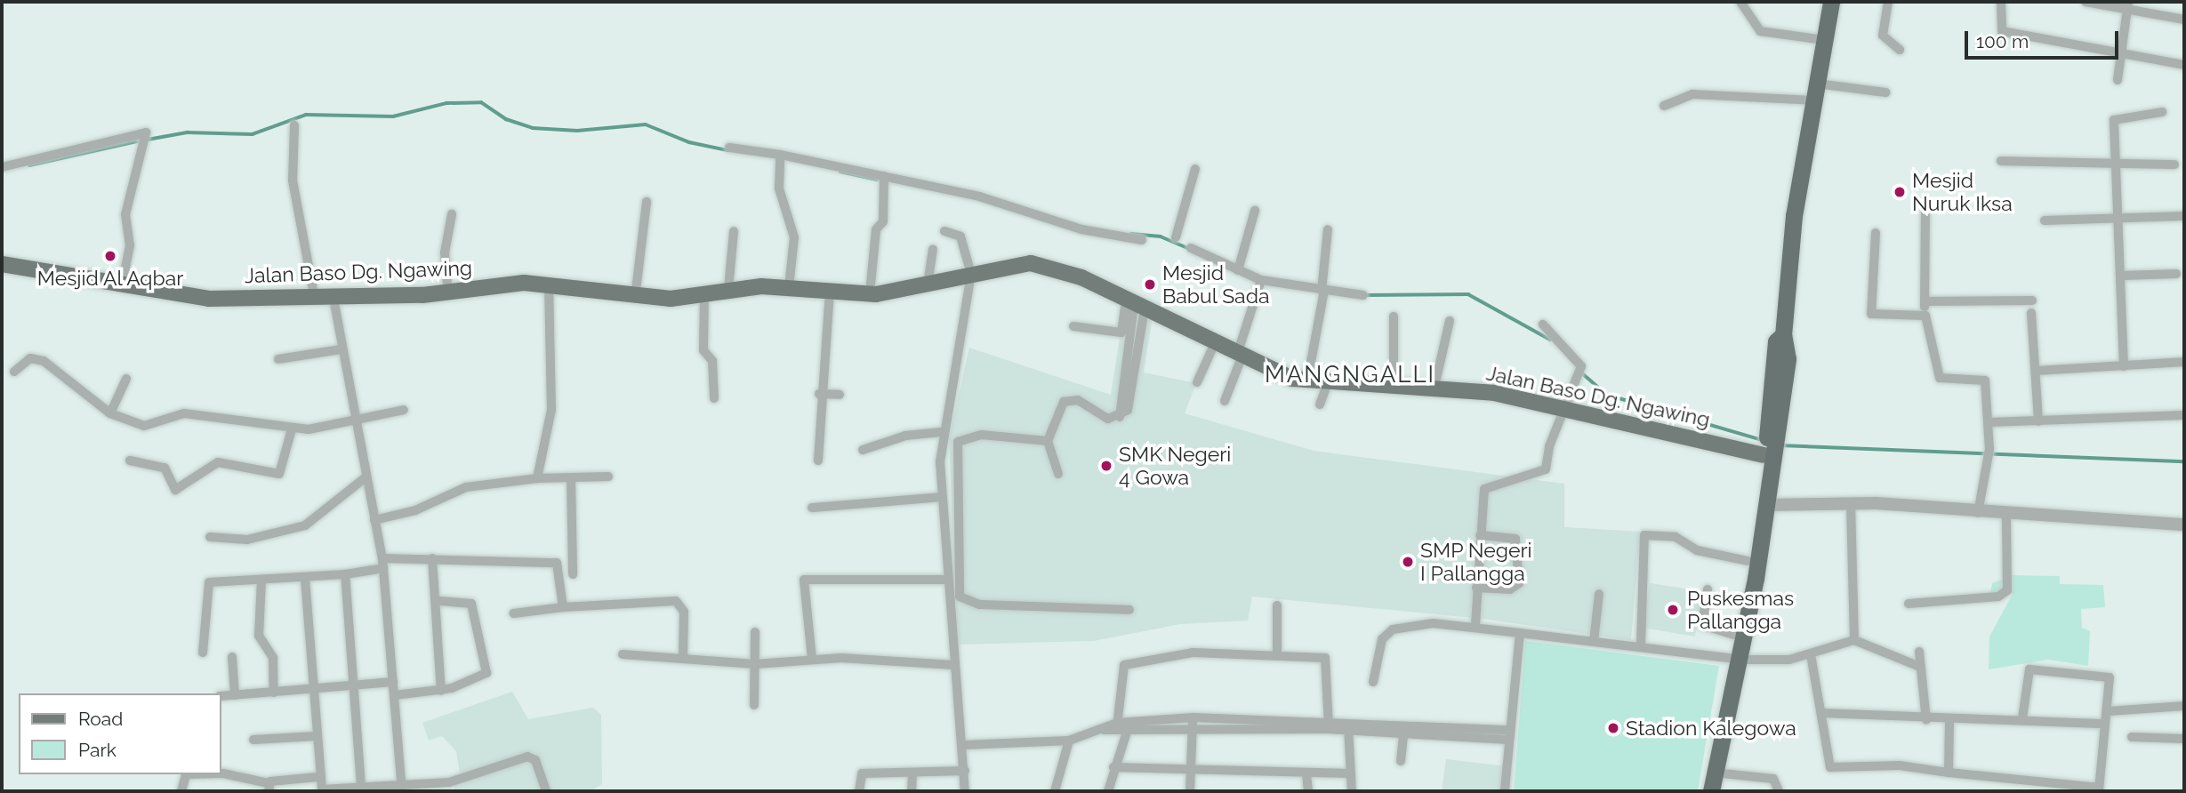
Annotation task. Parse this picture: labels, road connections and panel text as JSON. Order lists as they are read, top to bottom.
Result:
{
  "streets": {
    "main road": ["Jalan Baso Dg. Ngawing"]
  },
  "districts": ["MANGNGALLI"],
  "places": [
    "Mesjid Nuruk Iksa",
    "Mesjid Al Aqbar",
    "Mesjid Babul Sada",
    "SMK Negeri 4 Gowa",
    "SMP Negeri I Pallangga",
    "Puskesmas Pallangga",
    "Stadion Kalegowa"
  ],
  "legend": ["Road", "Park"],
  "scale_bar": "100 m"
}
